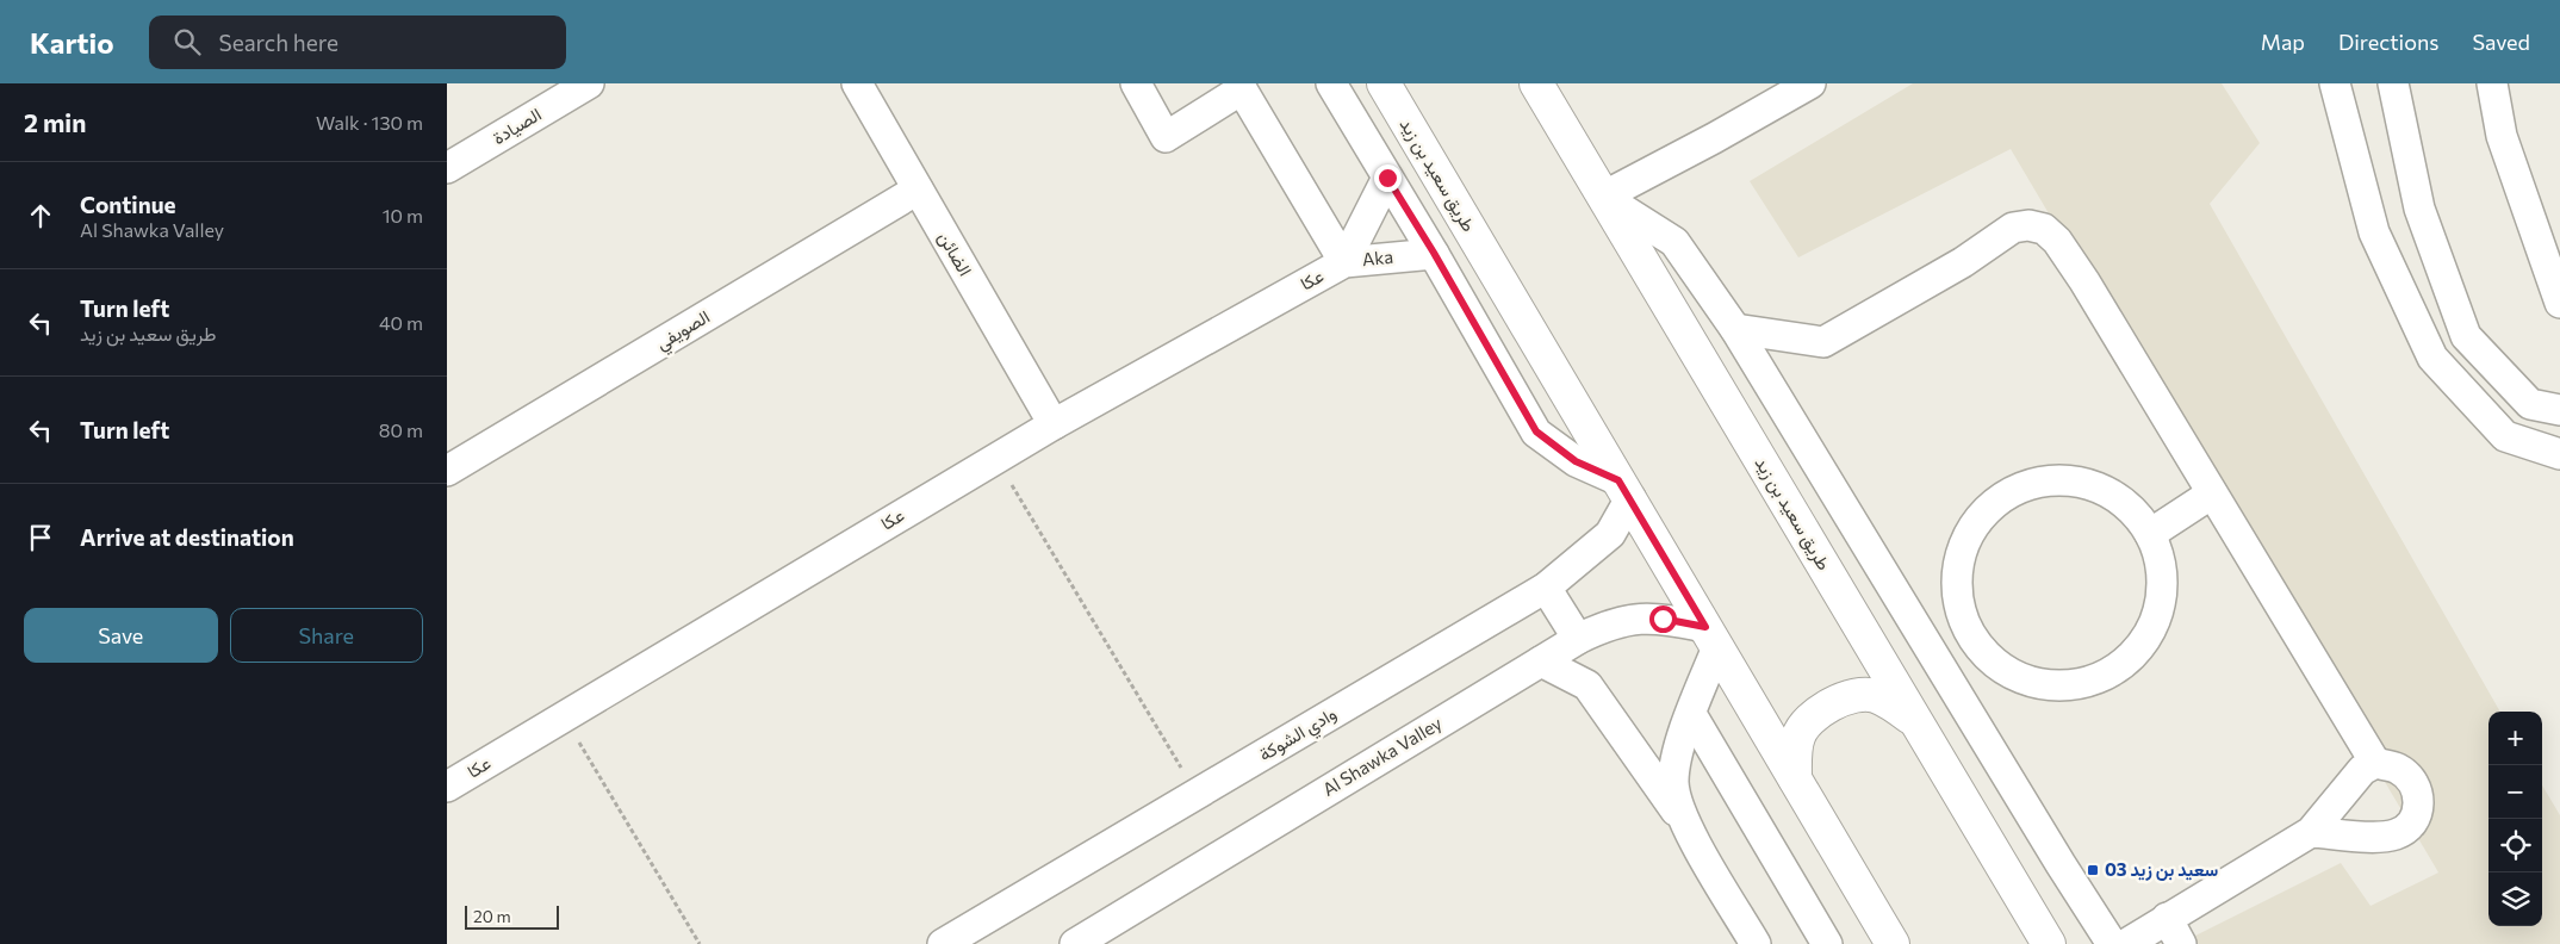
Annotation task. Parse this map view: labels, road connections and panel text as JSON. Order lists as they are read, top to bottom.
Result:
{
  "streets": {
    "main road": ["طريق سعيد بن زيد"],
    "street": [
      "الصيادة",
      "الضائن",
      "Aka",
      "عكا",
      "الصويفي",
      "وادي الشوكة",
      "Al Shawka Valley"
    ]
  },
  "crossings": [
    ["طريق سعيد بن زيد", "وادي الشوكة"],
    ["طريق سعيد بن زيد", "Al Shawka Valley"],
    ["الضائن", "عكا"],
    ["الضائن", "الصويفي"],
    ["Aka", "عكا"]
  ],
  "places": {
    "transit": ["سعيد بن زيد 03"]
  },
  "scale_bar": "20 m",
  "page": {
    "header": "Kartio",
    "search": "Search here",
    "nav": ["Map", "Directions", "Saved"],
    "heading": ["2 min", "Walk · 130 m"],
    "list": [
      ["Continue", "Al Shawka Valley", "10 m"],
      ["Turn left", "طريق سعيد بن زيد", "40 m"],
      ["Turn left", "80 m"],
      "Arrive at destination"
    ],
    "buttons": ["Save", "Share"],
    "map_buttons": ["+", "−"],
    "scale": "20 m"
  }
}
